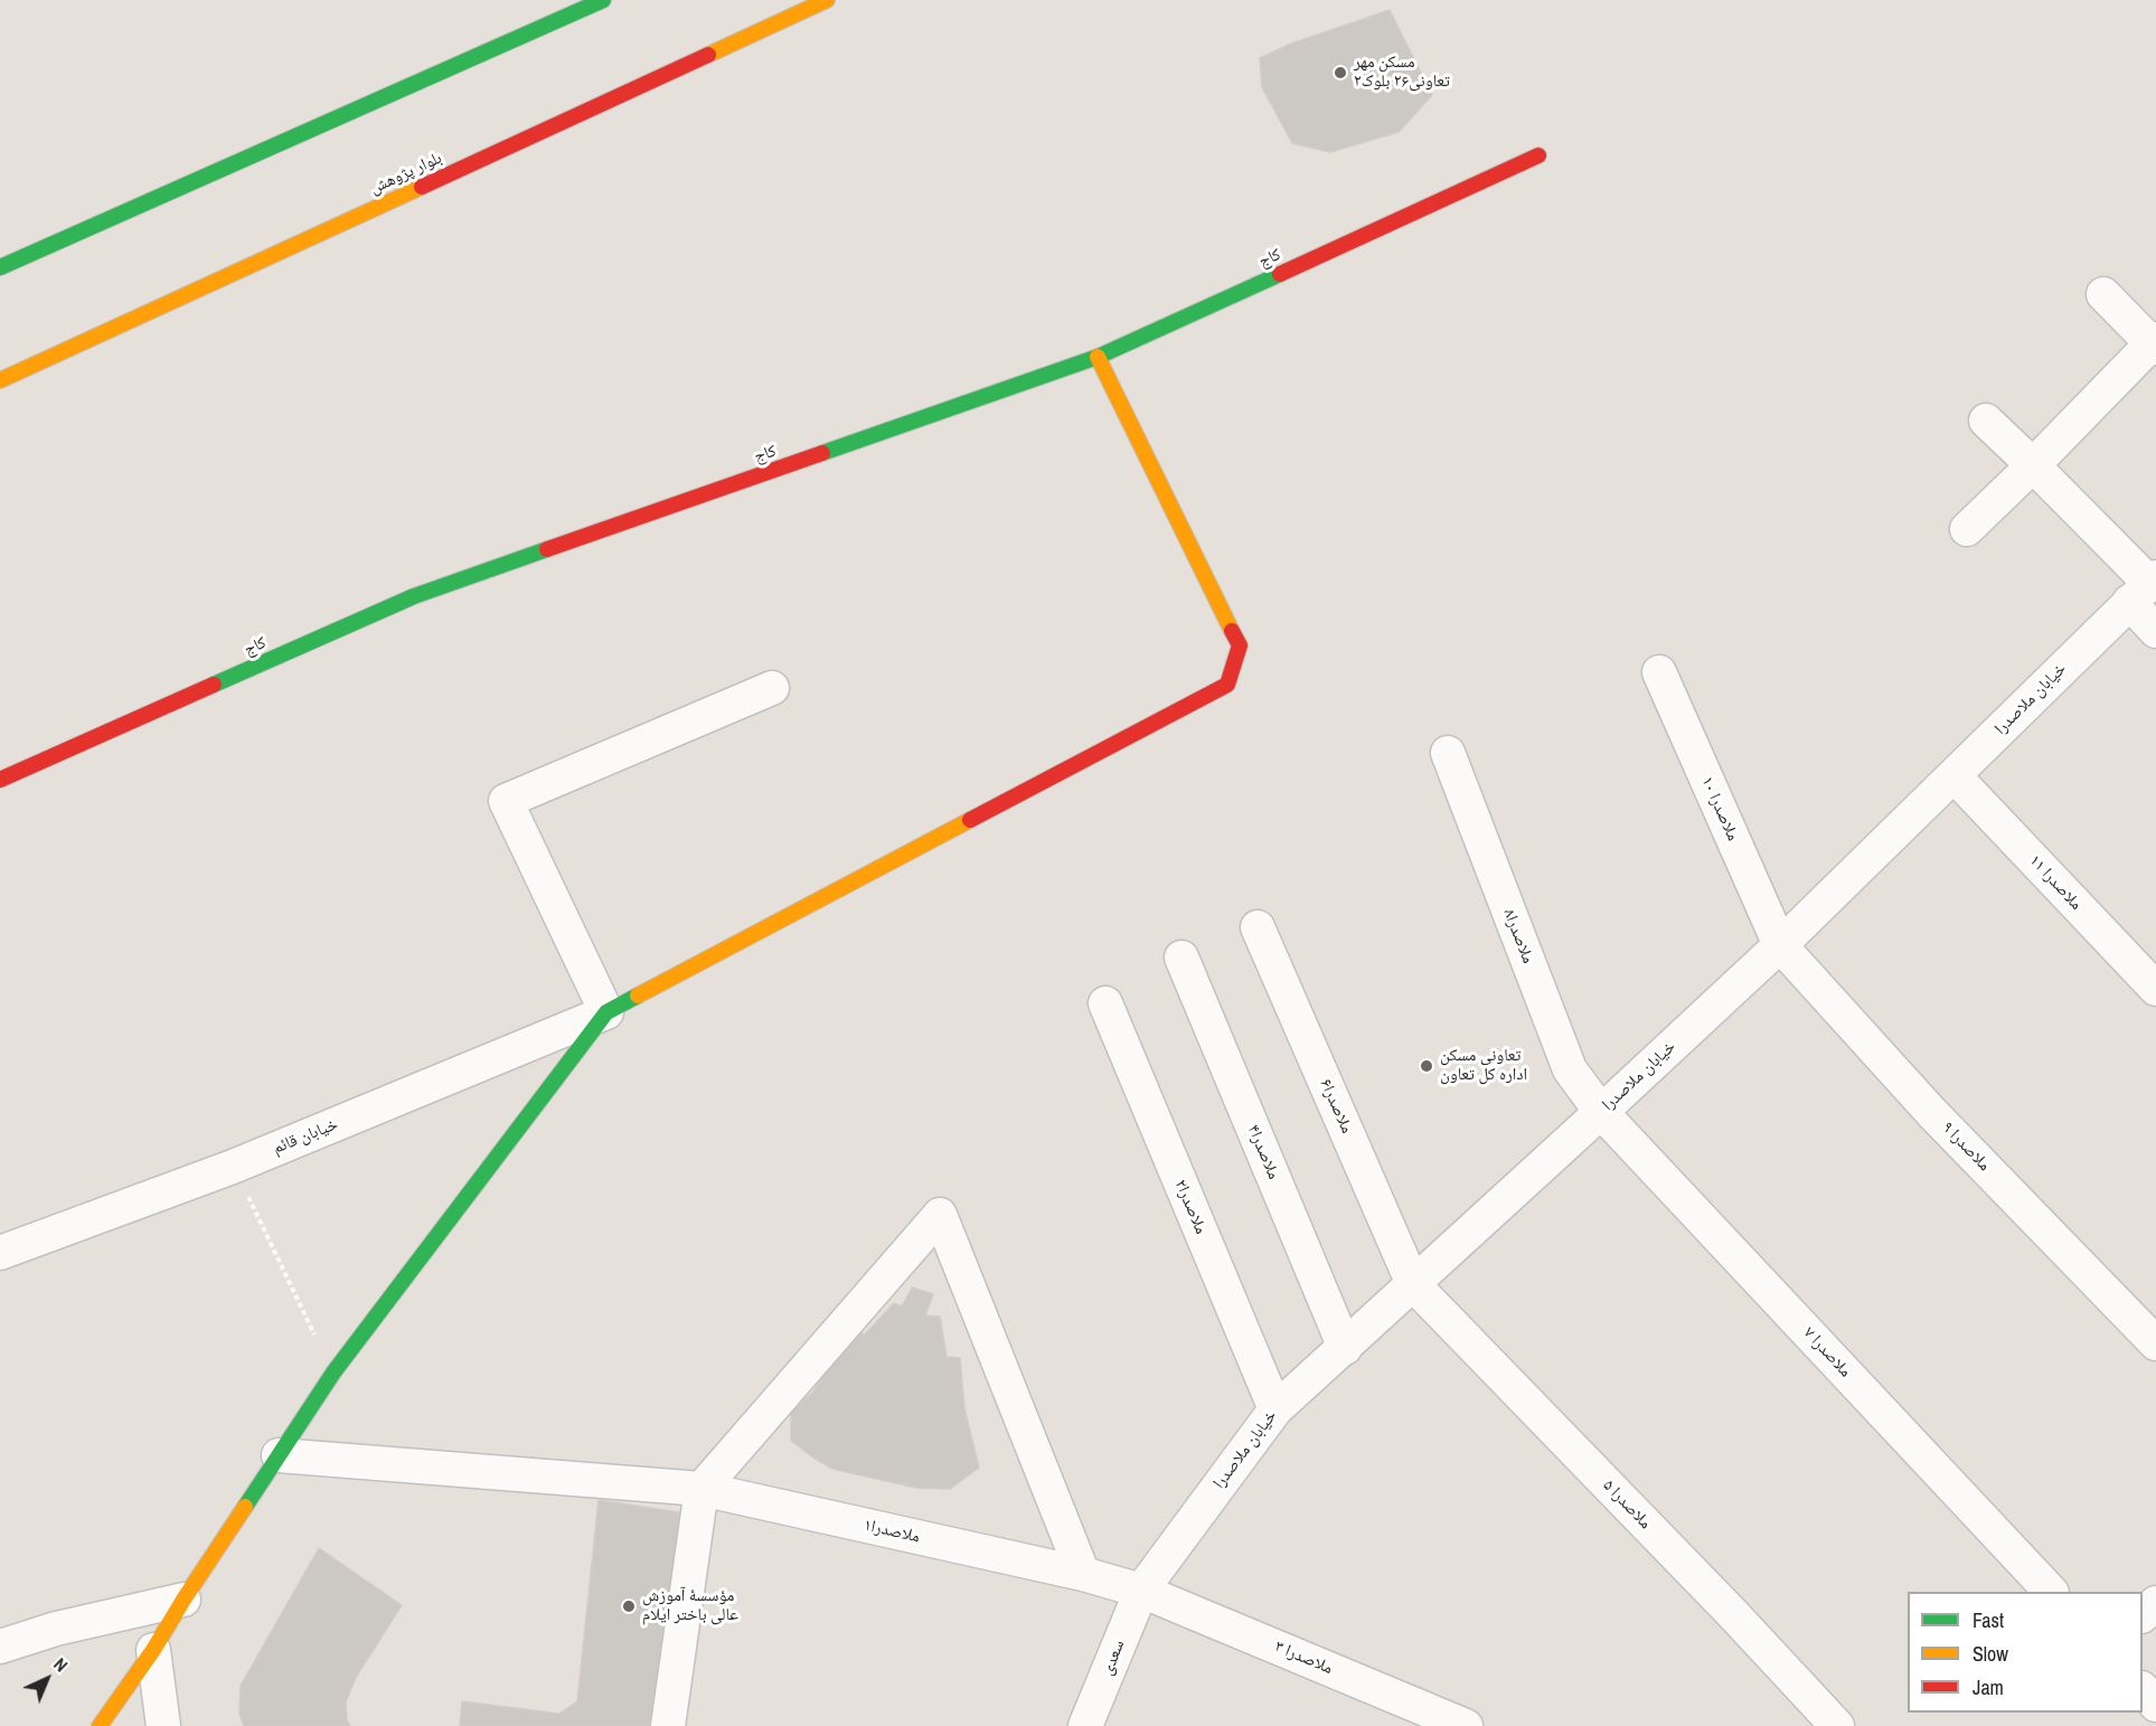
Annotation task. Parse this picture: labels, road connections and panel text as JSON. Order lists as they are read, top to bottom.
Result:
{
  "streets": {
    "street": [
      "بلوار پژوهش",
      "کاج",
      "خیابان ملاصدرا",
      "ملاصدرا ۱۰",
      "ملاصدرا ۱۱",
      "ملاصدرا۸",
      "ملاصدرا۶",
      "خیابان قائم",
      "ملاصدرا ۹",
      "ملاصدرا۴",
      "ملاصدرا۲",
      "ملاصدرا ۷",
      "ملاصدرا ۵",
      "ملاصدرا۱",
      "سعدی",
      "ملاصدرا ۳"
    ]
  },
  "crossings": [
    ["خیابان ملاصدرا", "ملاصدرا ۱۰"],
    ["خیابان ملاصدرا", "ملاصدرا ۱۱"],
    ["خیابان ملاصدرا", "ملاصدرا۸"],
    ["خیابان ملاصدرا", "ملاصدرا۶"],
    ["خیابان ملاصدرا", "ملاصدرا ۹"],
    ["خیابان ملاصدرا", "ملاصدرا۴"],
    ["خیابان ملاصدرا", "ملاصدرا۲"],
    ["خیابان ملاصدرا", "ملاصدرا ۷"],
    ["خیابان ملاصدرا", "ملاصدرا ۵"],
    ["خیابان ملاصدرا", "ملاصدرا۱"],
    ["خیابان ملاصدرا", "سعدی"],
    ["خیابان ملاصدرا", "ملاصدرا ۳"],
    ["ملاصدرا ۱۰", "ملاصدرا ۹"],
    ["ملاصدرا۸", "ملاصدرا ۷"],
    ["ملاصدرا۶", "ملاصدرا ۵"],
    ["ملاصدرا۱", "سعدی"],
    ["ملاصدرا۱", "ملاصدرا ۳"],
    ["سعدی", "ملاصدرا ۳"]
  ],
  "places": ["مسکن مهر تعاونی۲۶ بلوک۲", "تعاونی مسکن اداره کل تعاون", "مؤسسهٔ آموزش عالی باختر ایلام"],
  "legend": ["Fast", "Slow", "Jam"],
  "north": "top right"
}
